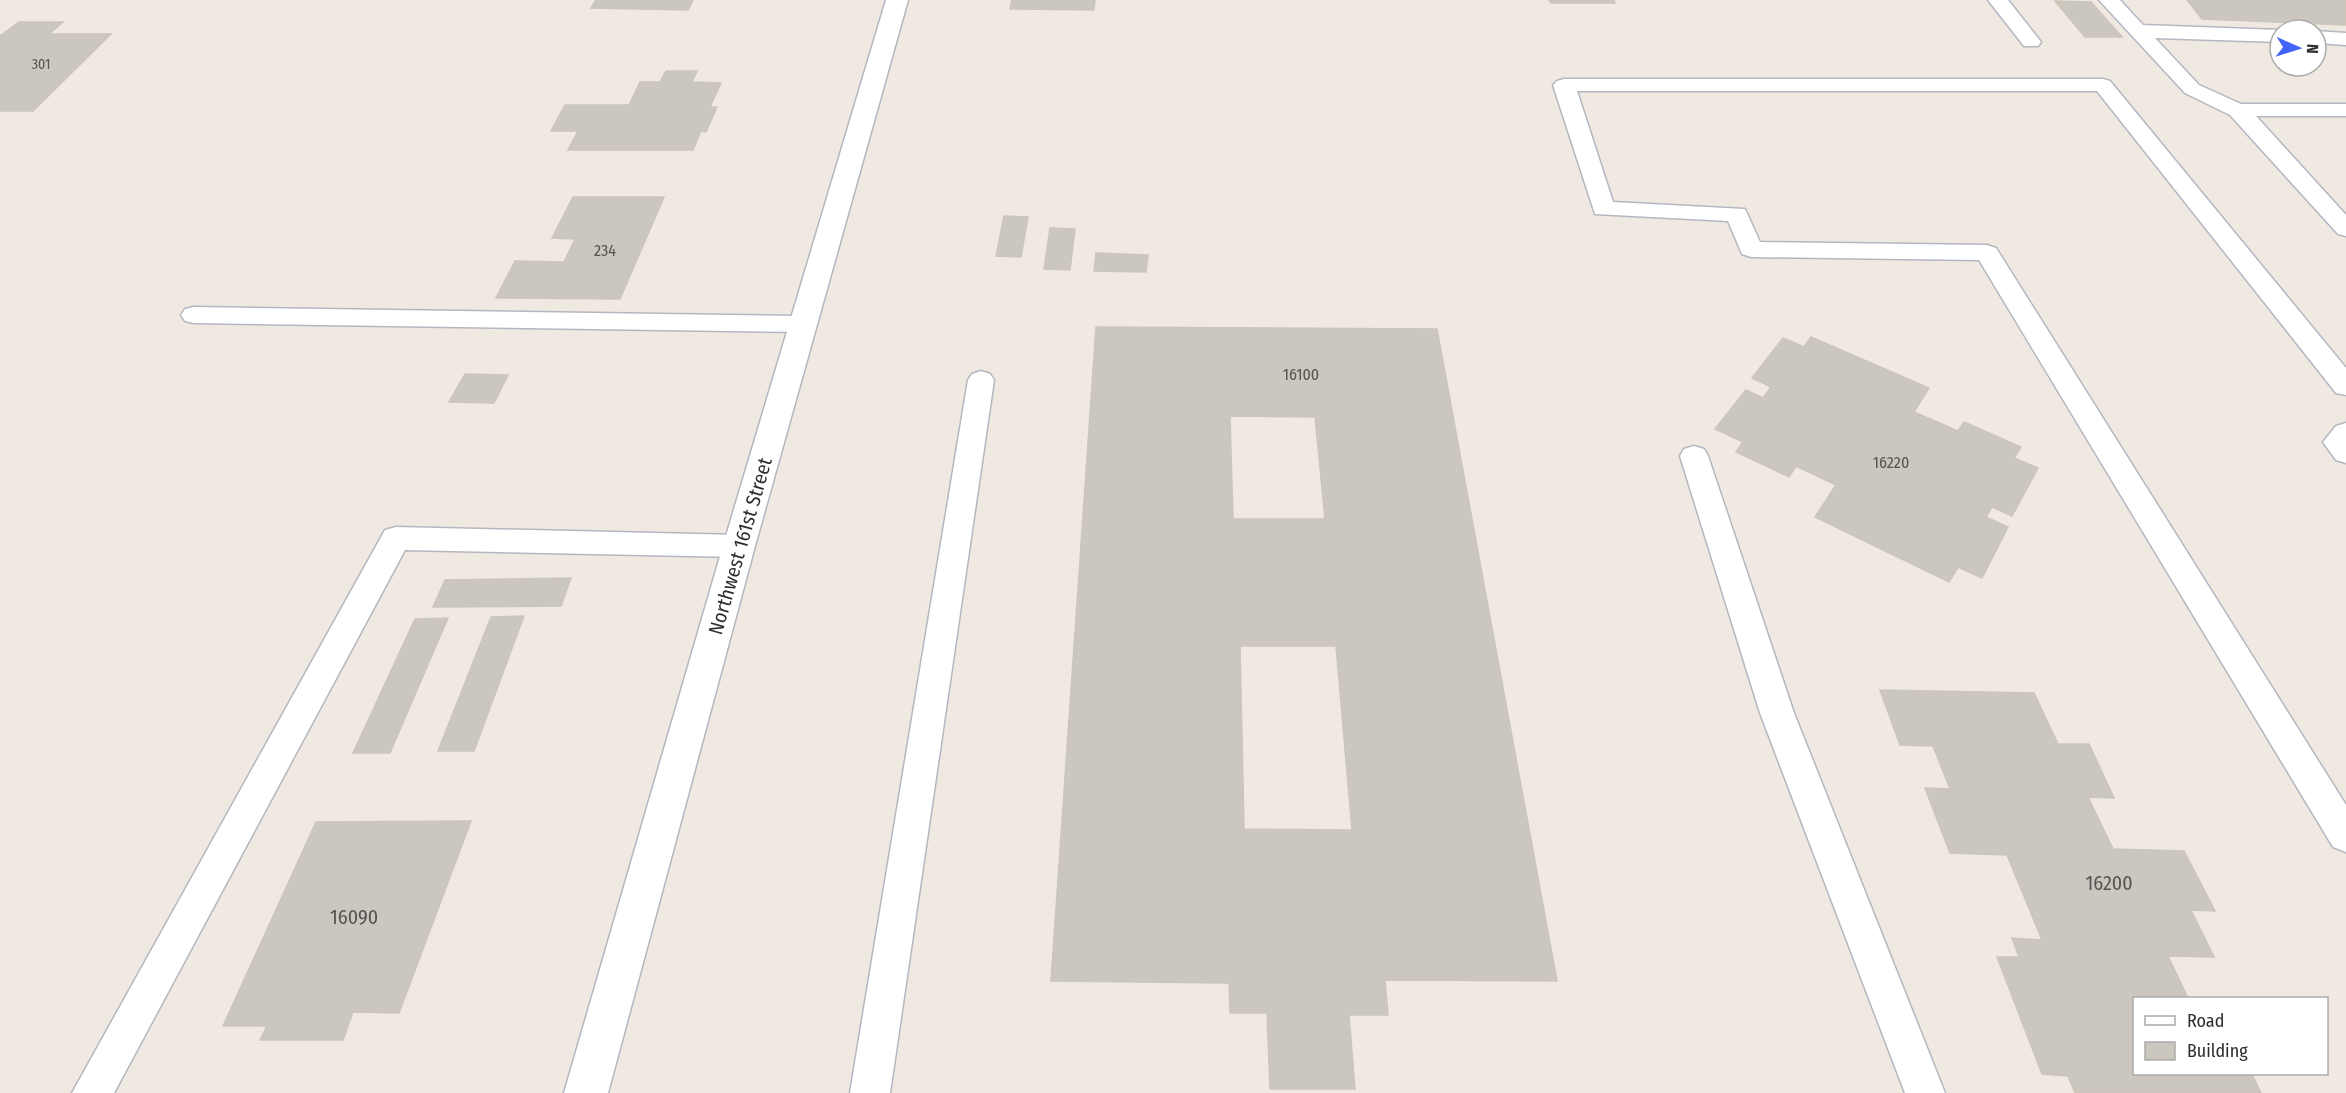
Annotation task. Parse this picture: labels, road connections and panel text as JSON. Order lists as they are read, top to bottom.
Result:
{
  "streets": {
    "street": ["Northwest 161st Street"]
  },
  "house_numbers": [
    "301",
    "234",
    "16100",
    "16220",
    "16200",
    "16090"
  ],
  "legend": ["Road", "Building"],
  "north": "right"
}
